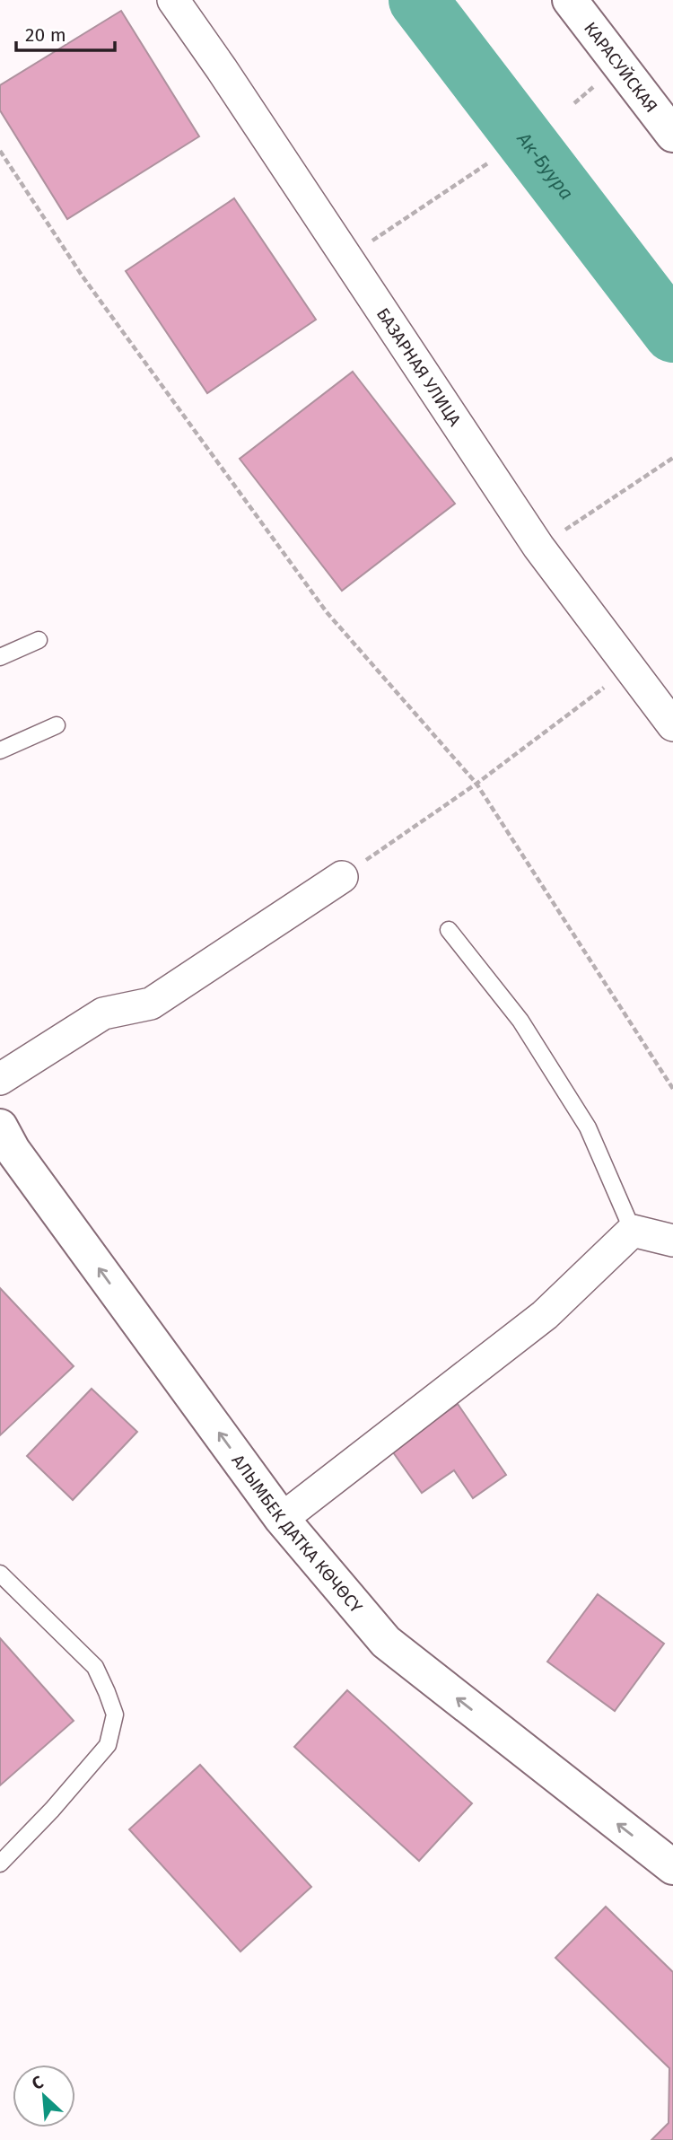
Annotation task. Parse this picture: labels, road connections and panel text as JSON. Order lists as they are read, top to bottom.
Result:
{
  "streets": {
    "main road": ["КАРАСУЙСКАЯ", "АЛЫМБЕК ДАТКА КӨЧӨСҮ"],
    "street": ["БАЗАРНАЯ УЛИЦА"]
  },
  "one_way": ["АЛЫМБЕК ДАТКА КӨЧӨСҮ"],
  "water": ["Ак-Буура"],
  "scale_bar": "20 m",
  "north": "top left"
}
